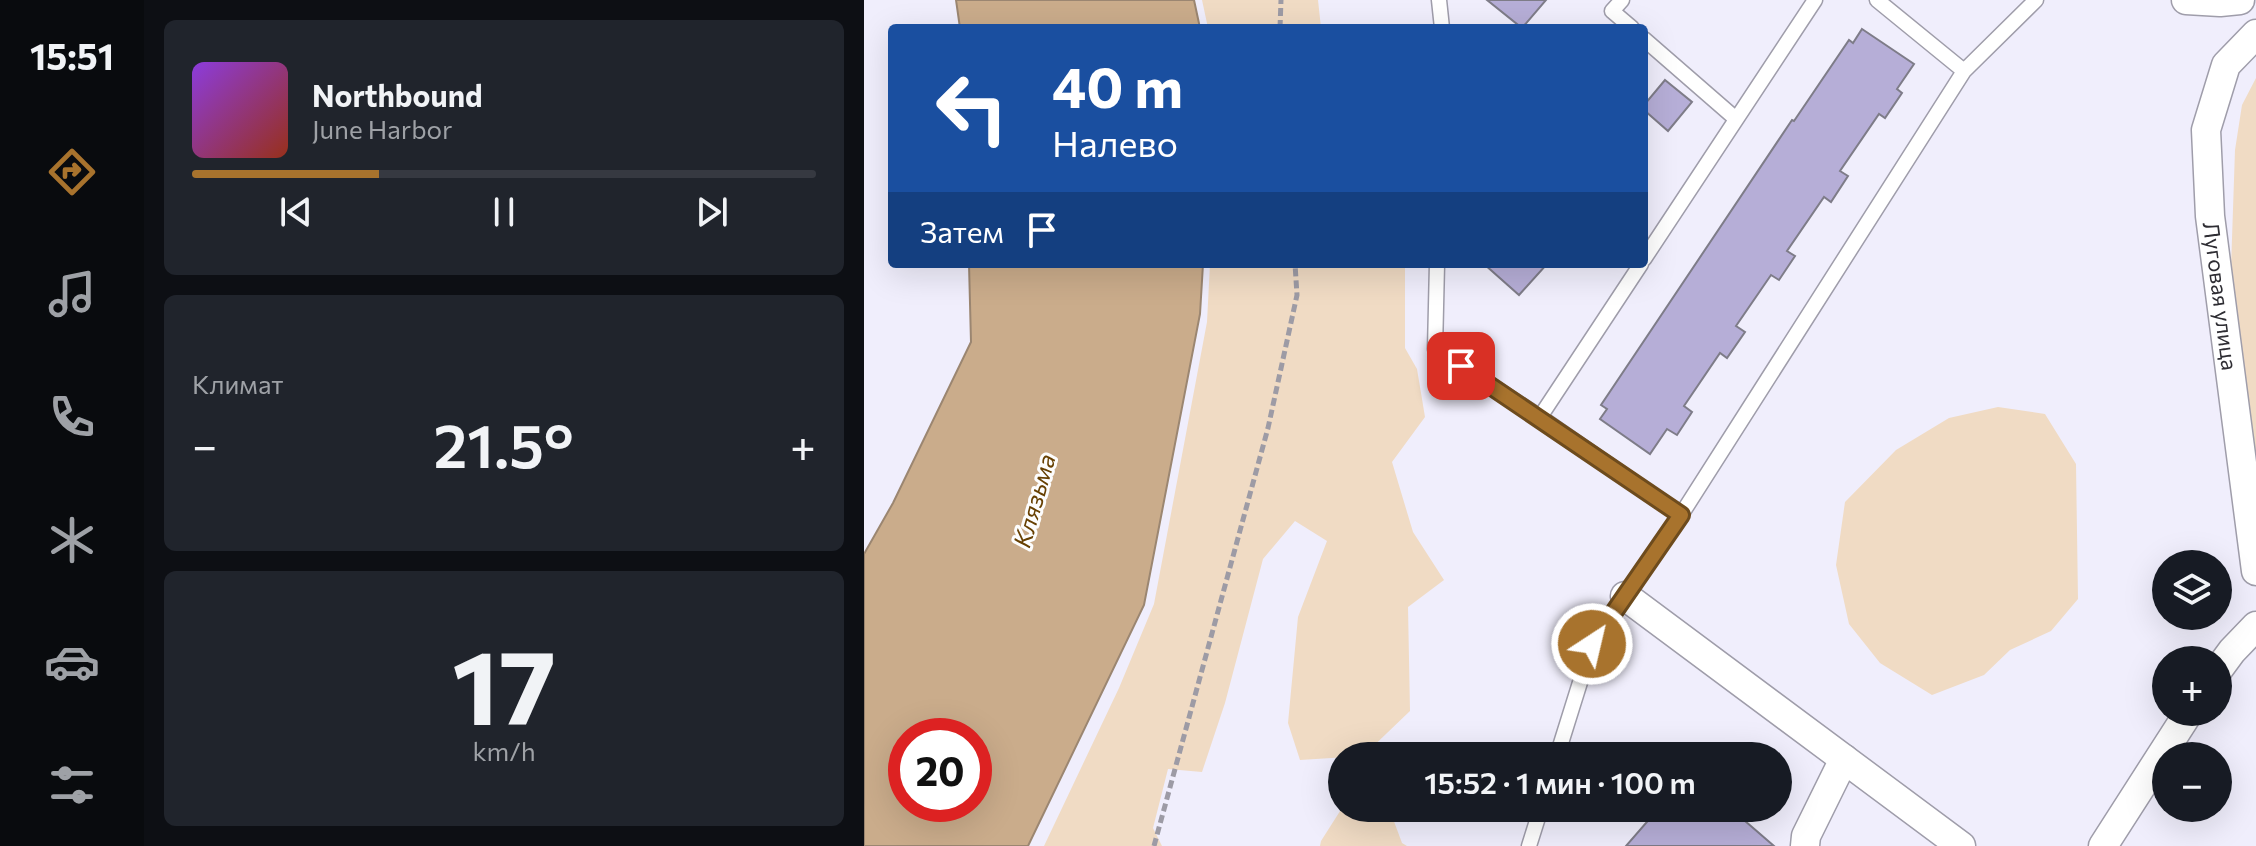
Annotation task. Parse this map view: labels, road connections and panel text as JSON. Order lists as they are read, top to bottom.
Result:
{
  "streets": {
    "street": ["Луговая улица"]
  },
  "water": ["Клязьма"],
  "page": {
    "tabs": "15:51",
    "turn": ["40 m", "Налево"],
    "song": ["Northbound", "June Harbor"],
    "then": "Затем",
    "tile": [
      "Климат",
      ["17", "km/h"]
    ],
    "heat": ["−", "21.5°", "+"],
    "map_buttons": ["+", "−"],
    "limit": "20",
    "trip": "15:52 · 1 мин · 100 m"
  }
}
